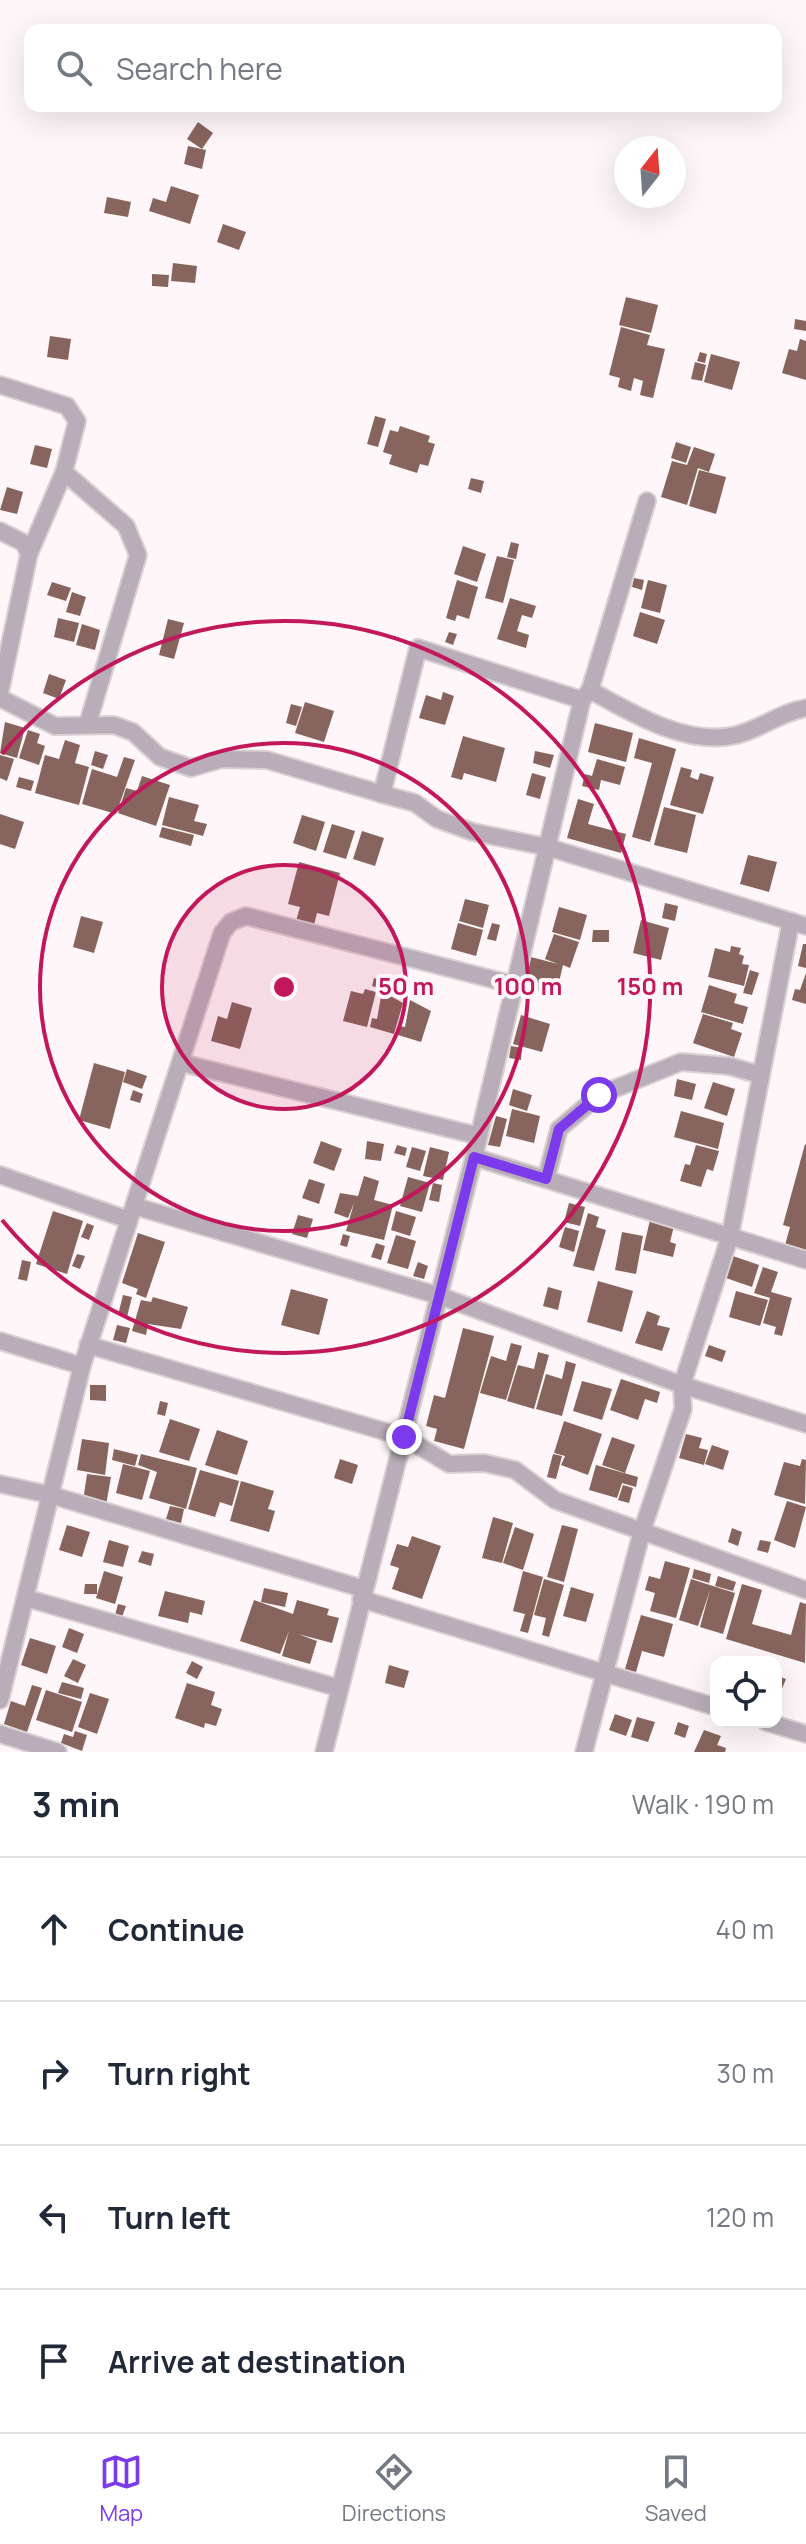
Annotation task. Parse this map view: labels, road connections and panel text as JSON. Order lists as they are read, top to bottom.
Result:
{
  "north": "top",
  "page": {
    "search": "Search here",
    "heading": ["3 min", "Walk · 190 m"],
    "list": [
      ["Continue", "40 m"],
      ["Turn right", "30 m"],
      ["Turn left", "120 m"],
      "Arrive at destination"
    ],
    "nav": ["Map", "Directions", "Saved"]
  },
  "rings": ["50 m", "100 m", "150 m"]
}
